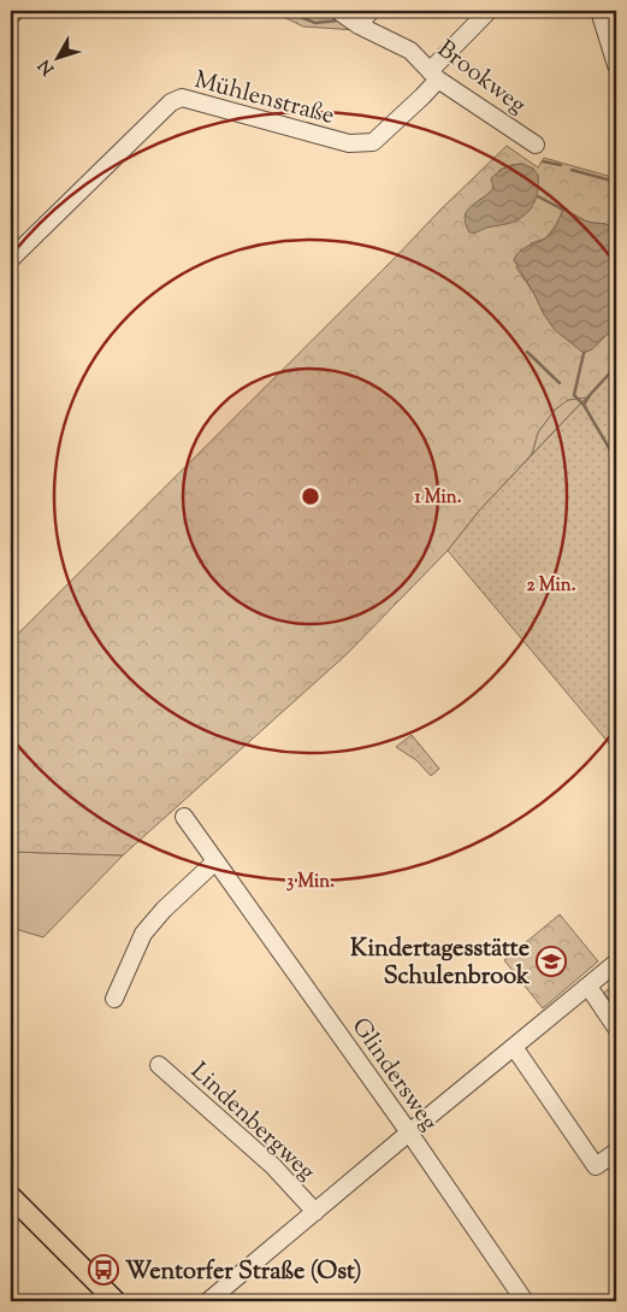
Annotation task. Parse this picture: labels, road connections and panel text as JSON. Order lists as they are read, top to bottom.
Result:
{
  "streets": {
    "street": [
      "Brookweg",
      "Mühlenstraße",
      "Glindersweg",
      "Lindenbergweg"
    ]
  },
  "crossings": [
    ["Brookweg", "Mühlenstraße"]
  ],
  "places": {
    "school or university": ["Kindertagesstätte Schulenbrook"],
    "bus stop": ["Wentorfer Straße (Ost)"]
  },
  "north": "bottom left",
  "rings": ["1 Min.", "2 Min.", "3 Min."]
}
